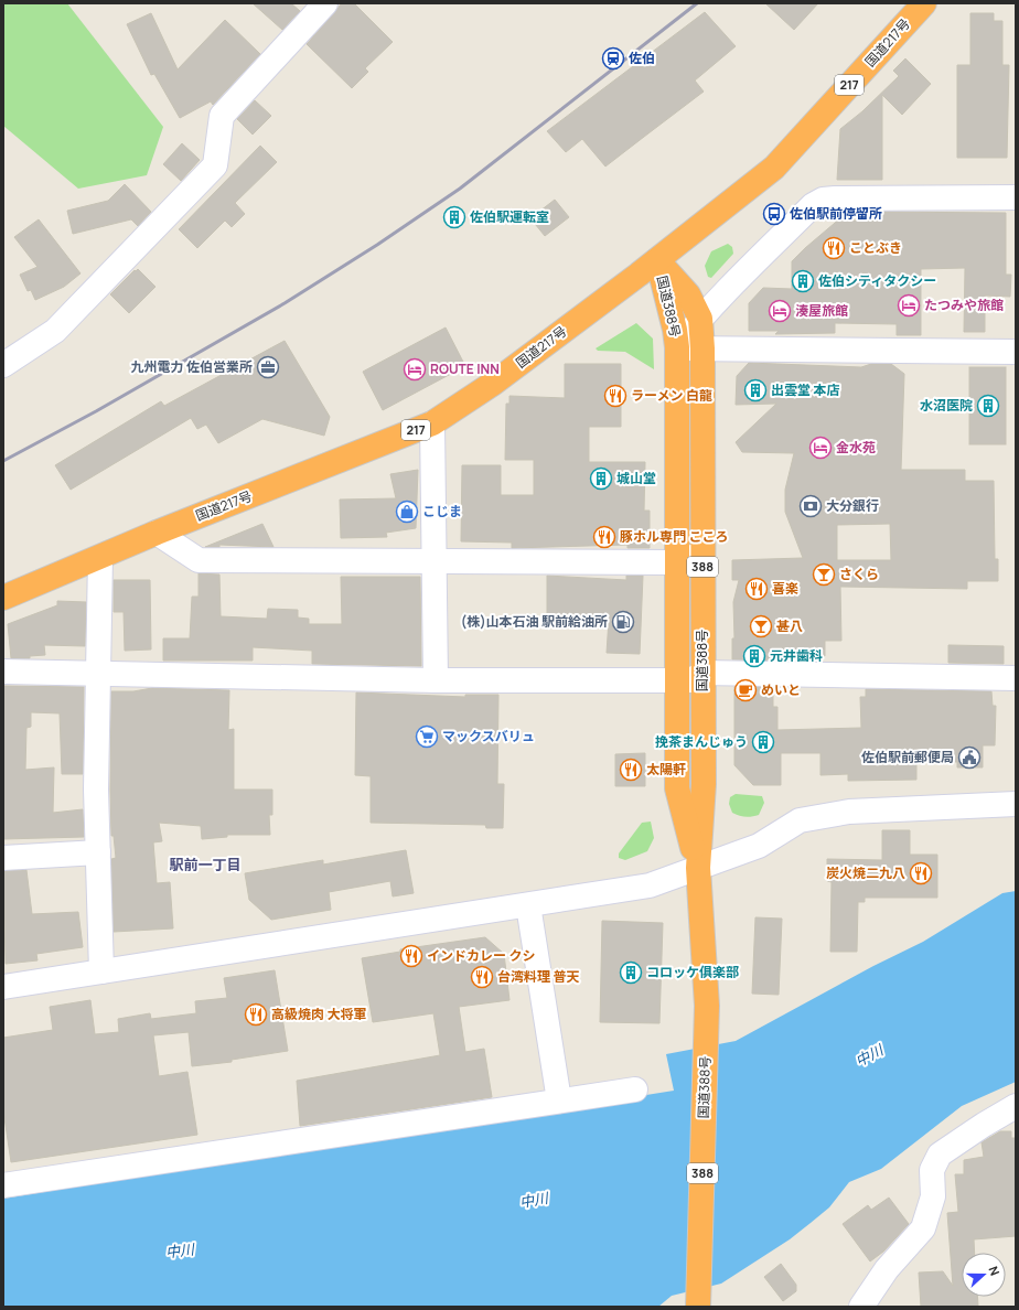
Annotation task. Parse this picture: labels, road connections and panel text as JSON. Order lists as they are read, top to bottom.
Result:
{
  "streets": {
    "highway": [
      "国道217号",
      "217",
      "国道388号",
      "388"
    ]
  },
  "crossings": [
    ["国道217号", "国道388号"]
  ],
  "districts": ["駅前一丁目"],
  "water": ["中川"],
  "places": {
    "station": ["佐伯"],
    "bus stop": ["佐伯駅前停留所"],
    "building": [
      "佐伯駅運転室",
      "佐伯シティタクシー",
      "出雲堂 本店",
      "水沼医院",
      "城山堂",
      "元井歯科",
      "挽茶まんじゅう",
      "コロッケ俱楽部"
    ],
    "restaurant": [
      "ことぶき",
      "ラーメン 白龍",
      "豚ホル専門 こころ",
      "喜楽",
      "太陽軒",
      "炭火焼二九八",
      "インドカレー クシ",
      "台湾料理 普天",
      "高級焼肉 大将軍"
    ],
    "hotel": [
      "たつみや旅館",
      "湊屋旅館",
      "ROUTE INN",
      "金水苑"
    ],
    "office": ["九州電力 佐伯営業所"],
    "bank": ["大分銀行"],
    "shop": ["こじま"],
    "bar": ["さくら", "甚八"],
    "fuel station": ["(株)山本石油 駅前給油所"],
    "cafe": ["めいと"],
    "supermarket": ["マックスバリュ"],
    "public building": ["佐伯駅前郵便局"]
  },
  "north": "right"
}
